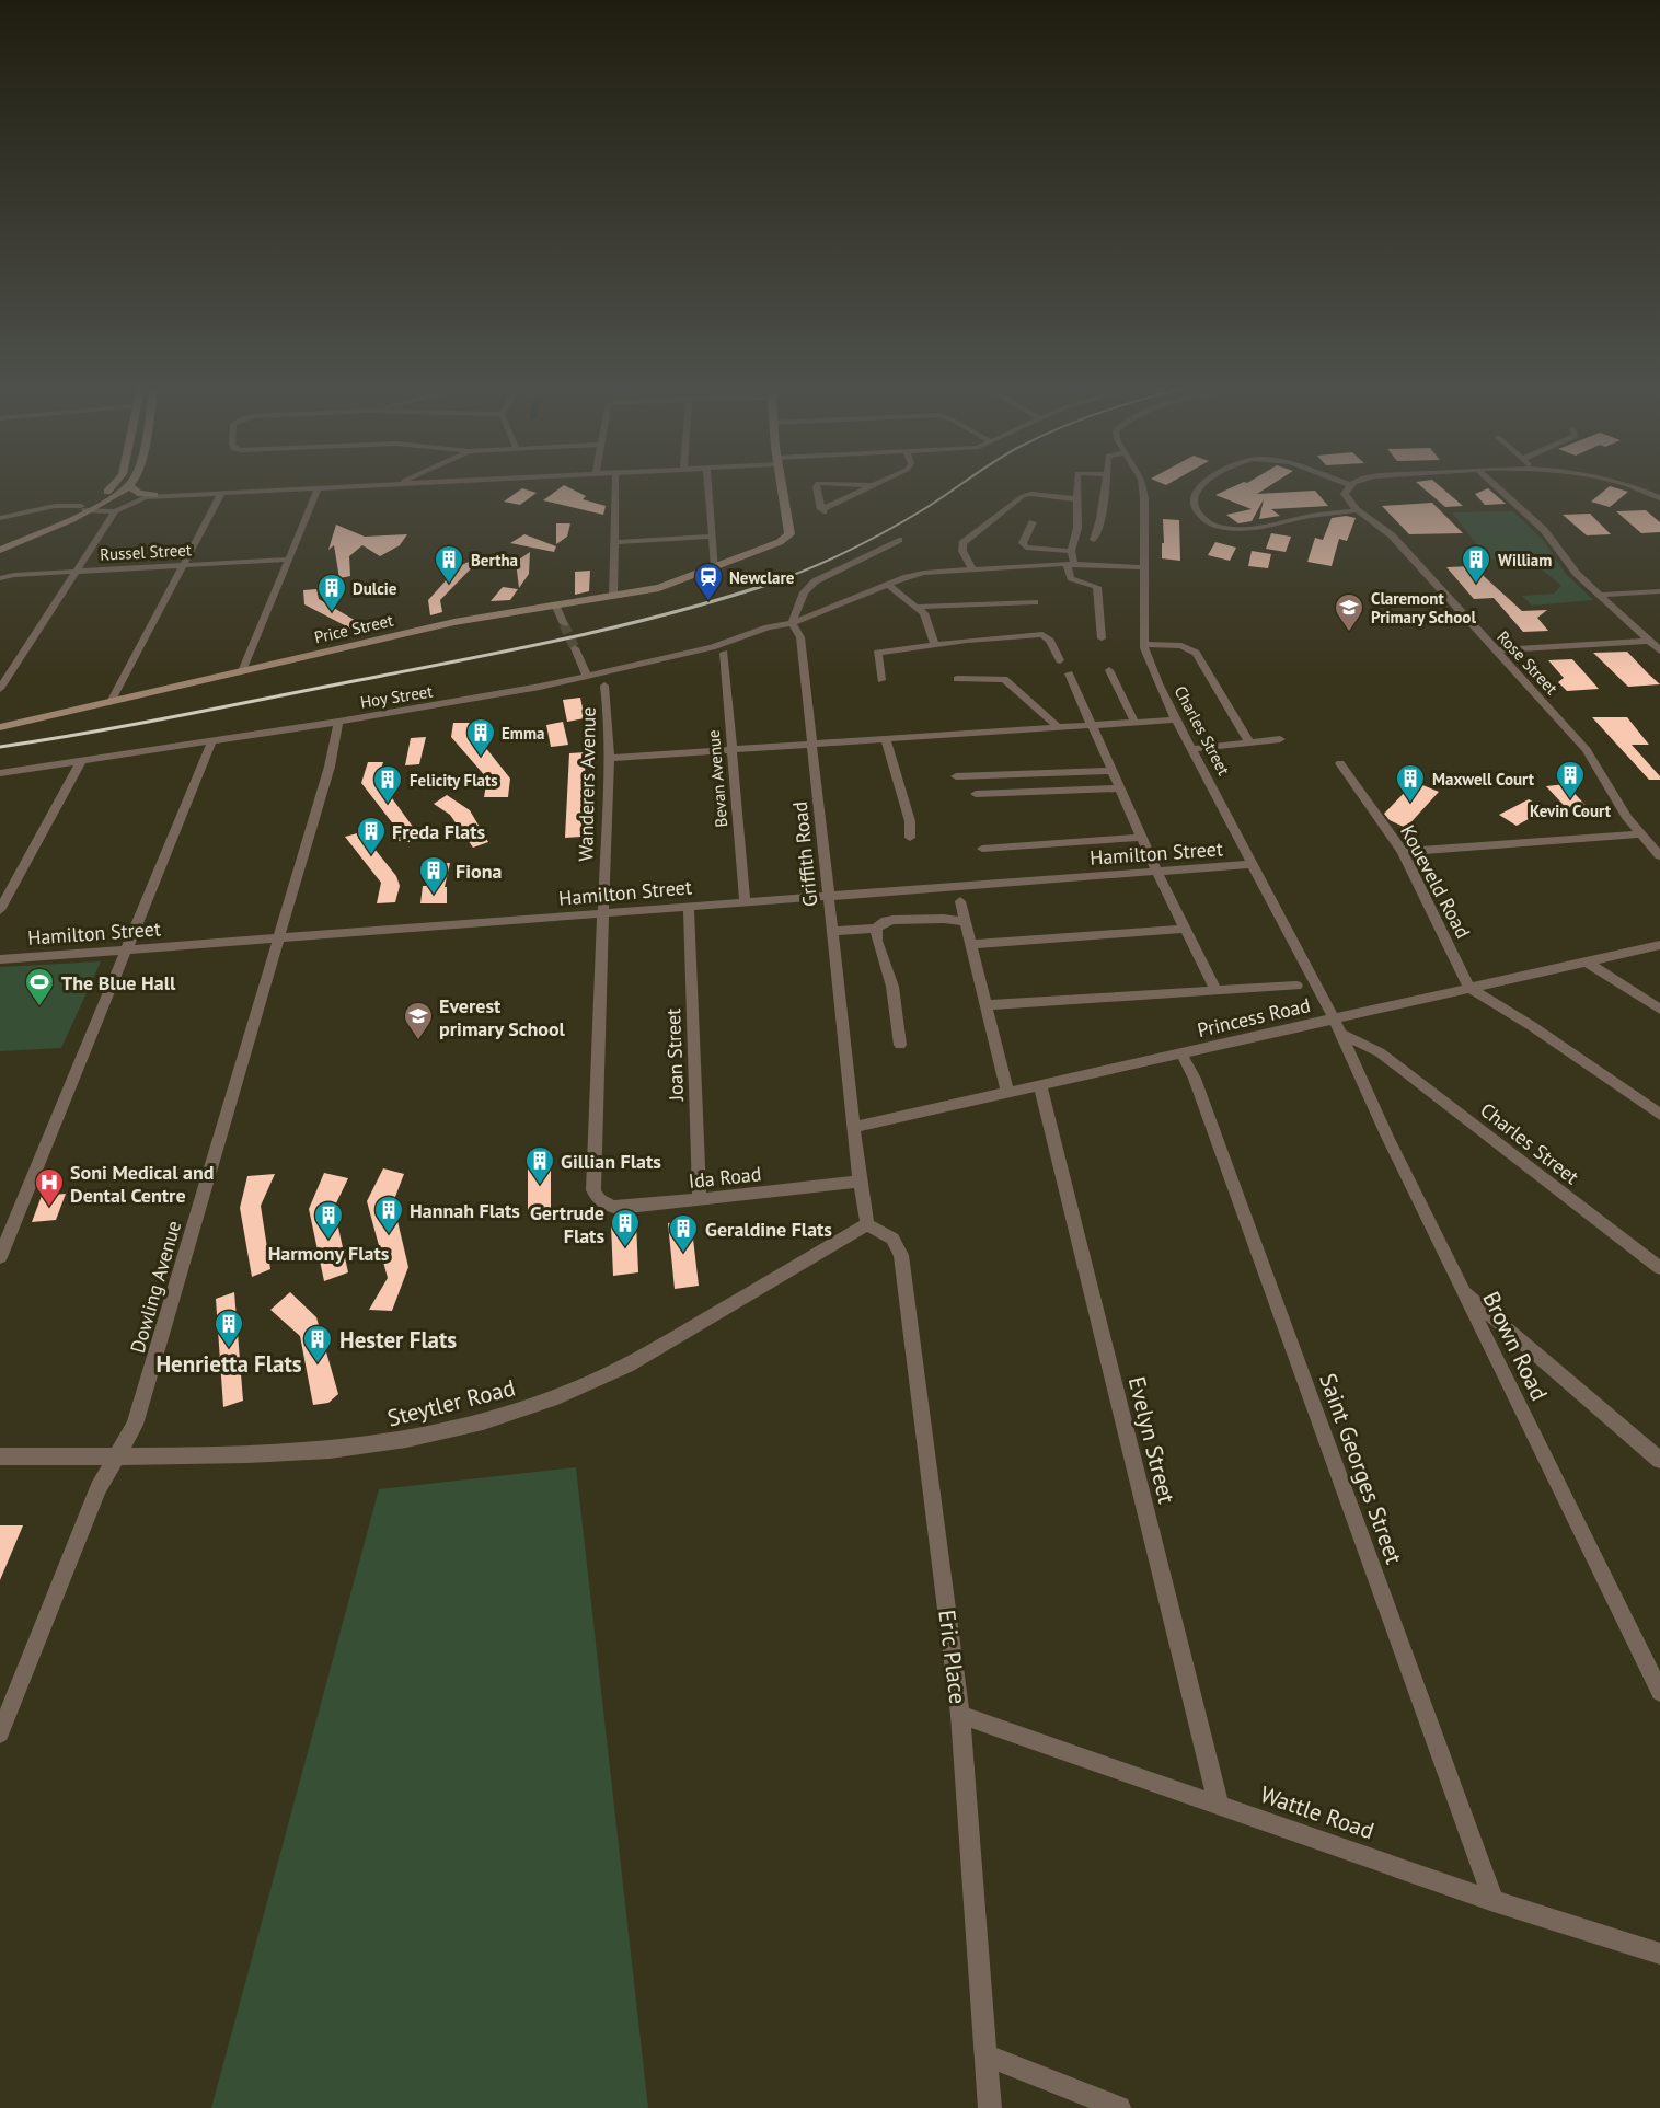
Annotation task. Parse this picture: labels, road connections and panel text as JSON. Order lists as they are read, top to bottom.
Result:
{
  "streets": {
    "street": [
      "Russel Street",
      "Price Street",
      "Rose Street",
      "Hoy Street",
      "Charles Street",
      "Bevan Avenue",
      "Wanderers Avenue",
      "Hamilton Street",
      "Griffith Road",
      "Koueveld Road",
      "Princess Road",
      "Joan Street",
      "Ida Road",
      "Dowling Avenue",
      "Brown Road",
      "Steytler Road",
      "Evelyn Street",
      "Saint Georges Street",
      "Eric Place",
      "Wattle Road"
    ]
  },
  "crossings": [
    ["Hoy Street", "Charles Street"],
    ["Hoy Street", "Griffith Road"],
    ["Hoy Street", "Dowling Avenue"],
    ["Charles Street", "Hamilton Street"],
    ["Charles Street", "Princess Road"],
    ["Charles Street", "Brown Road"],
    ["Bevan Avenue", "Hamilton Street"],
    ["Wanderers Avenue", "Hamilton Street"],
    ["Wanderers Avenue", "Ida Road"],
    ["Hamilton Street", "Griffith Road"],
    ["Hamilton Street", "Joan Street"],
    ["Hamilton Street", "Dowling Avenue"],
    ["Griffith Road", "Princess Road"],
    ["Griffith Road", "Ida Road"],
    ["Griffith Road", "Steytler Road"],
    ["Griffith Road", "Eric Place"],
    ["Koueveld Road", "Princess Road"],
    ["Princess Road", "Brown Road"],
    ["Princess Road", "Evelyn Street"],
    ["Princess Road", "Saint Georges Street"],
    ["Joan Street", "Ida Road"],
    ["Dowling Avenue", "Steytler Road"],
    ["Steytler Road", "Eric Place"],
    ["Evelyn Street", "Wattle Road"],
    ["Saint Georges Street", "Wattle Road"],
    ["Eric Place", "Wattle Road"]
  ],
  "places": {
    "building": [
      "Bertha",
      "William",
      "Dulcie",
      "Emma",
      "Kevin Court",
      "Maxwell Court",
      "Felicity Flats",
      "Freda Flats",
      "Fiona",
      "Gillian Flats",
      "Hannah Flats",
      "Harmony Flats",
      "Gertrude Flats",
      "Geraldine Flats",
      "Henrietta Flats",
      "Hester Flats"
    ],
    "station": ["Newclare"],
    "school or university": ["Claremont Primary School", "Everest primary School"],
    "sports": ["The Blue Hall"],
    "hospital": ["Soni Medical and Dental Centre"]
  }
}
